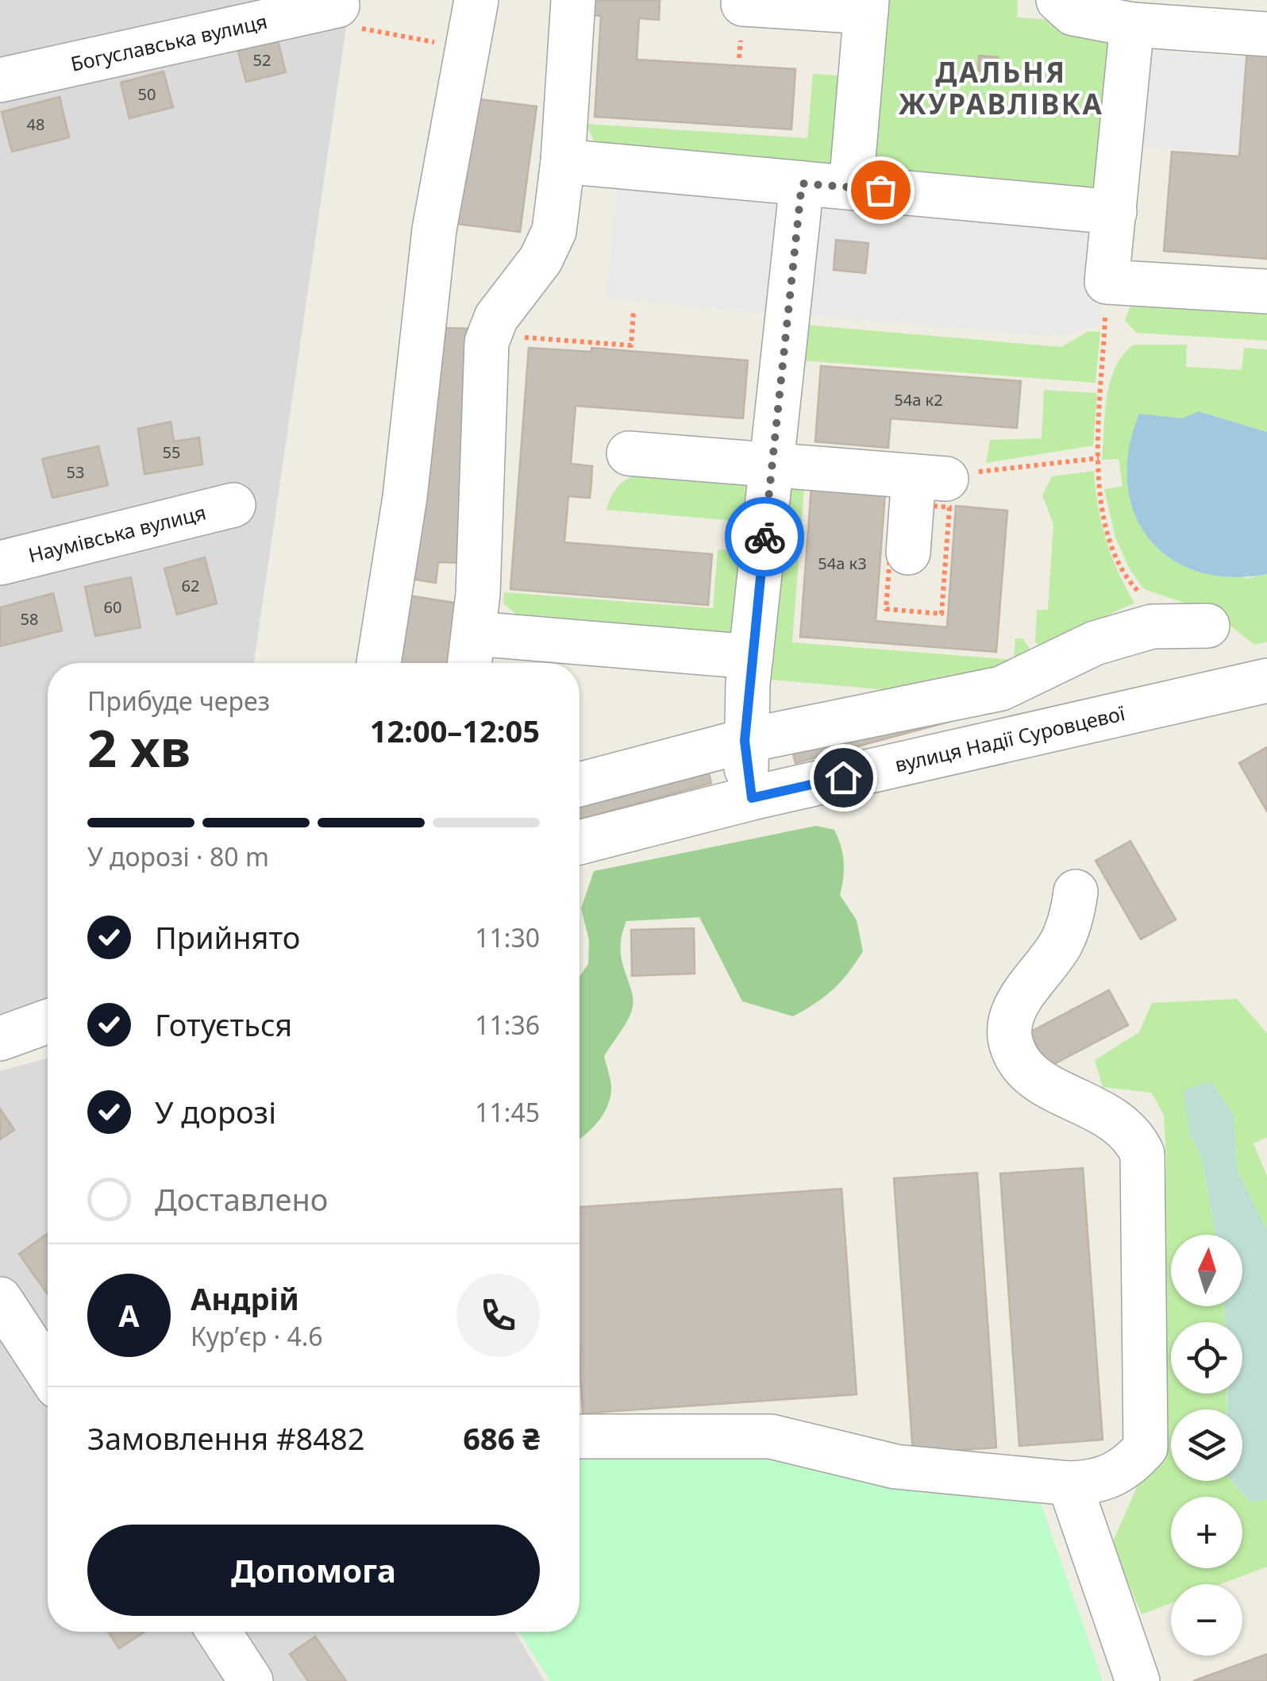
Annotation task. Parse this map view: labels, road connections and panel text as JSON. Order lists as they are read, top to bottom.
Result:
{
  "streets": {
    "street": ["Богуславська вулиця", "Наумівська вулиця", "вулиця Надії Суровцевої"]
  },
  "districts": ["ДАЛЬНЯ ЖУРАВЛІВКА"],
  "house_numbers": [
    "52",
    "50",
    "48",
    "54а к2",
    "55",
    "53",
    "54а к3",
    "62",
    "60",
    "58"
  ],
  "north": "top",
  "page": {
    "heading": ["2 хв", "Прибуде через", "12:00–12:05"],
    "panel": [
      "Андрій",
      "Кур’єр · 4.6",
      "Замовлення #8482",
      "686 ₴"
    ],
    "bar": "У дорозі · 80 m",
    "list": [
      ["Прийнято", "11:30"],
      ["Готується", "11:36"],
      ["У дорозі", "11:45"],
      "Доставлено"
    ],
    "map_buttons": ["+", "−"],
    "round": "А",
    "buttons": "Допомога"
  }
}
